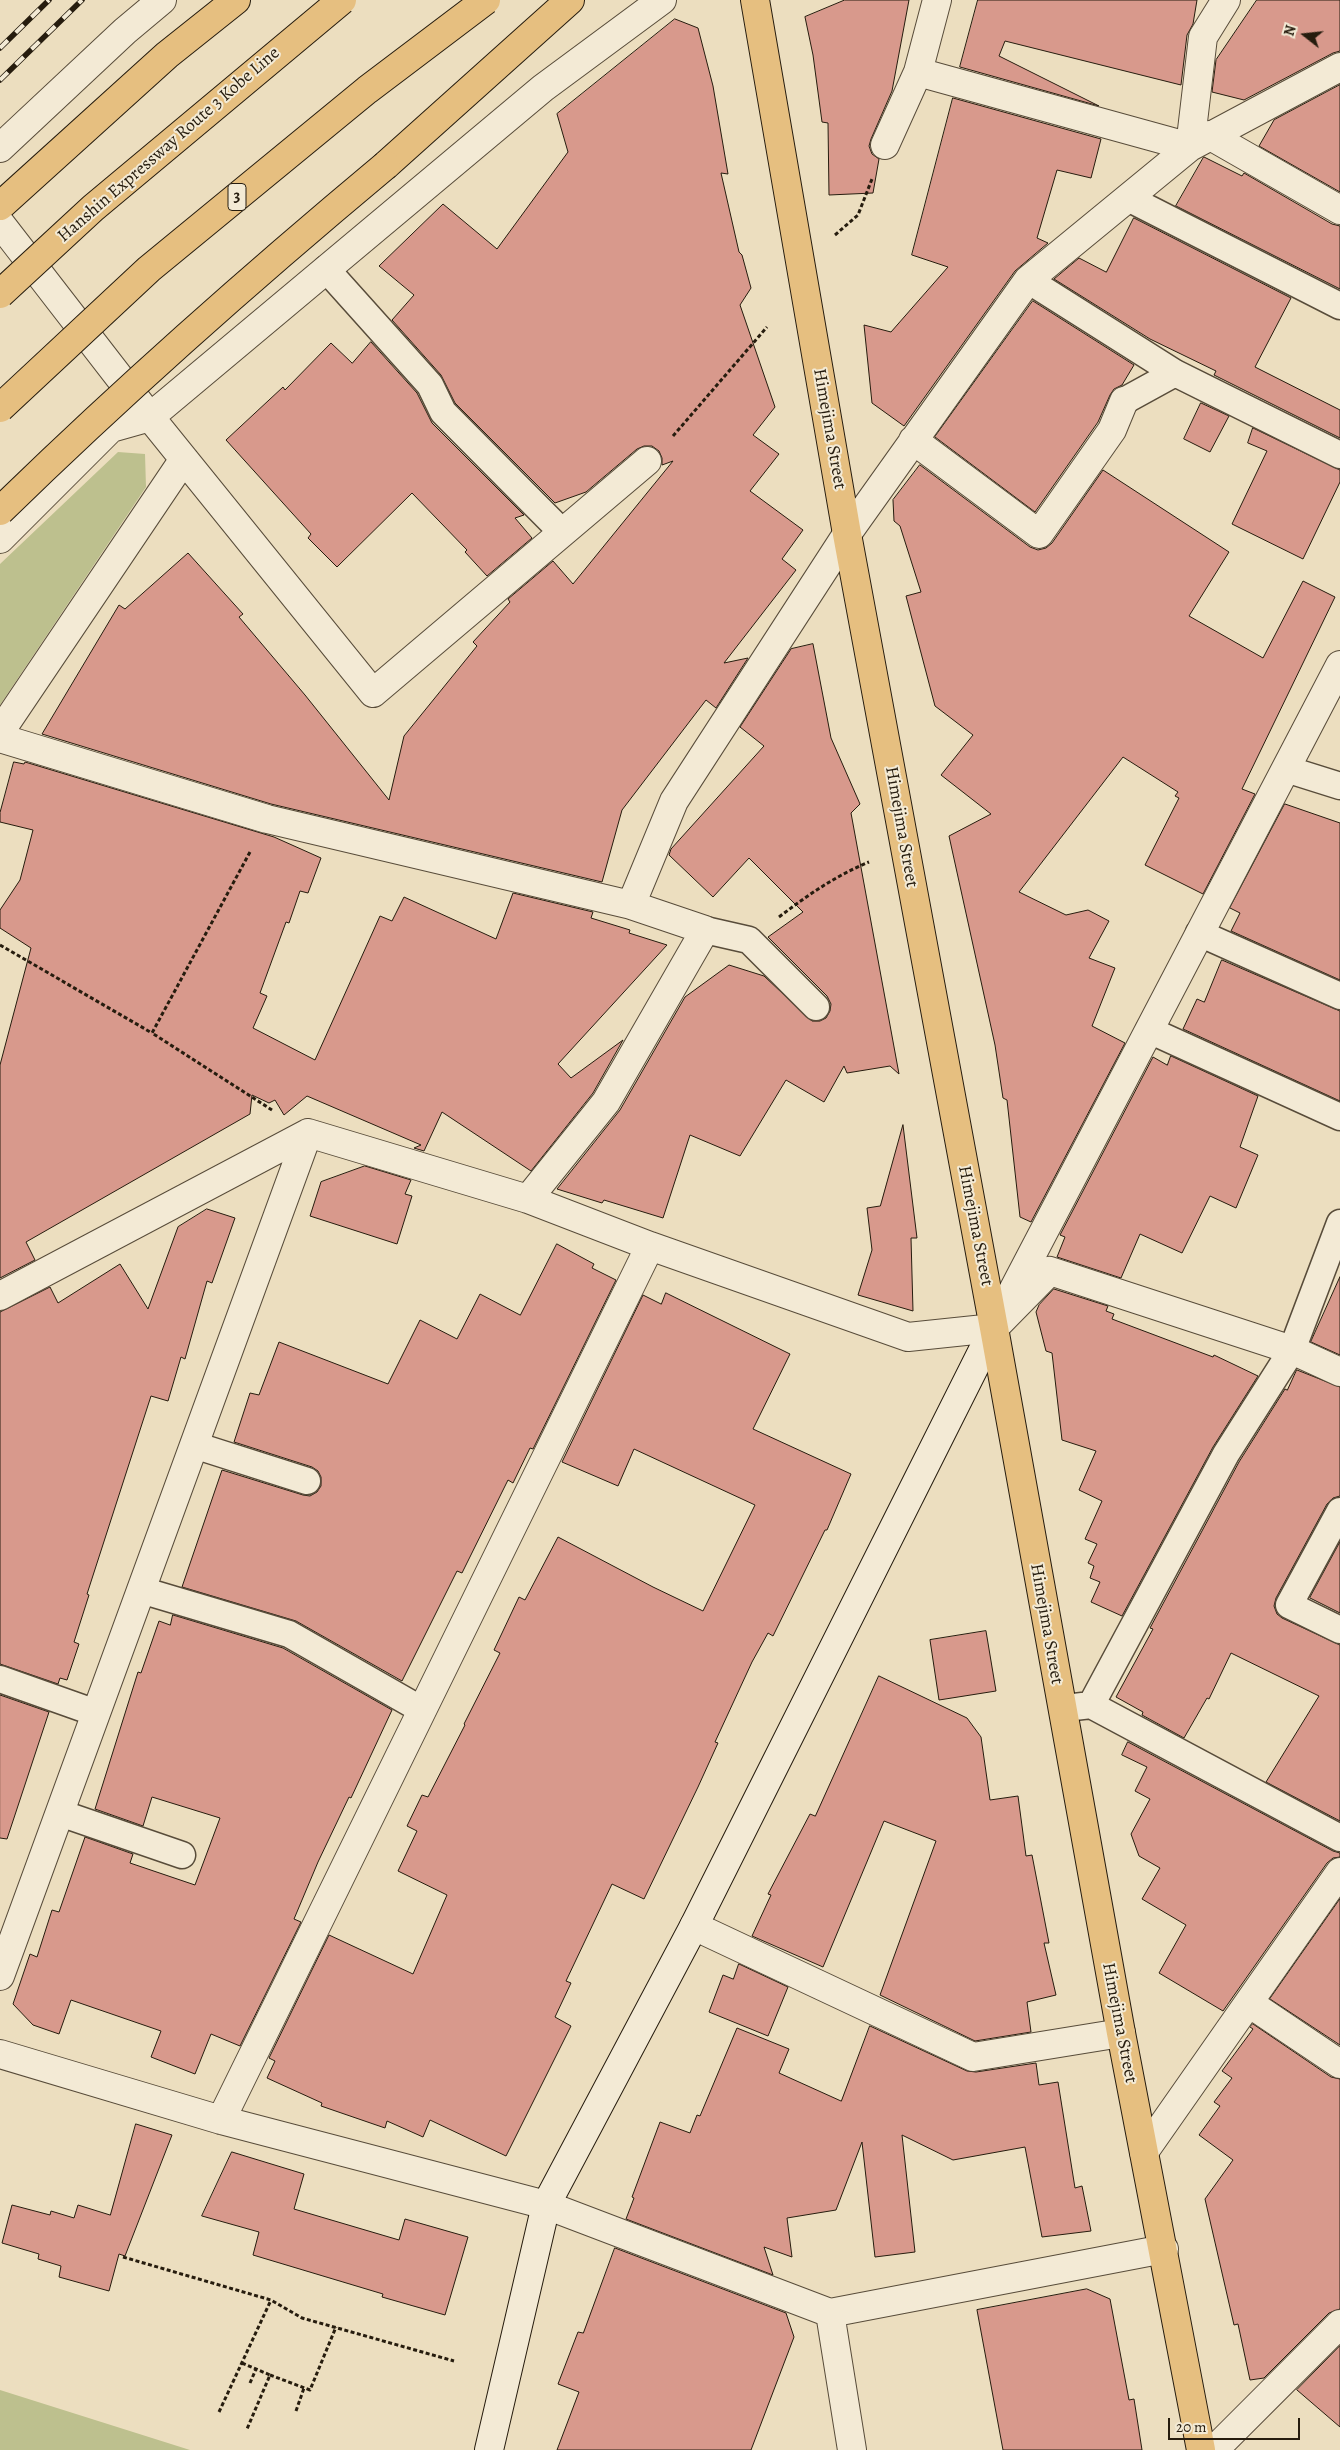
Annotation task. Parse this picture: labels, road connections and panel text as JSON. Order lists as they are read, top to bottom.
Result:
{
  "streets": {
    "main road": ["Hanshin Expressway Route 3 Kobe Line", "3", "Himejima Street"]
  },
  "scale_bar": "20 m",
  "north": "left"
}
